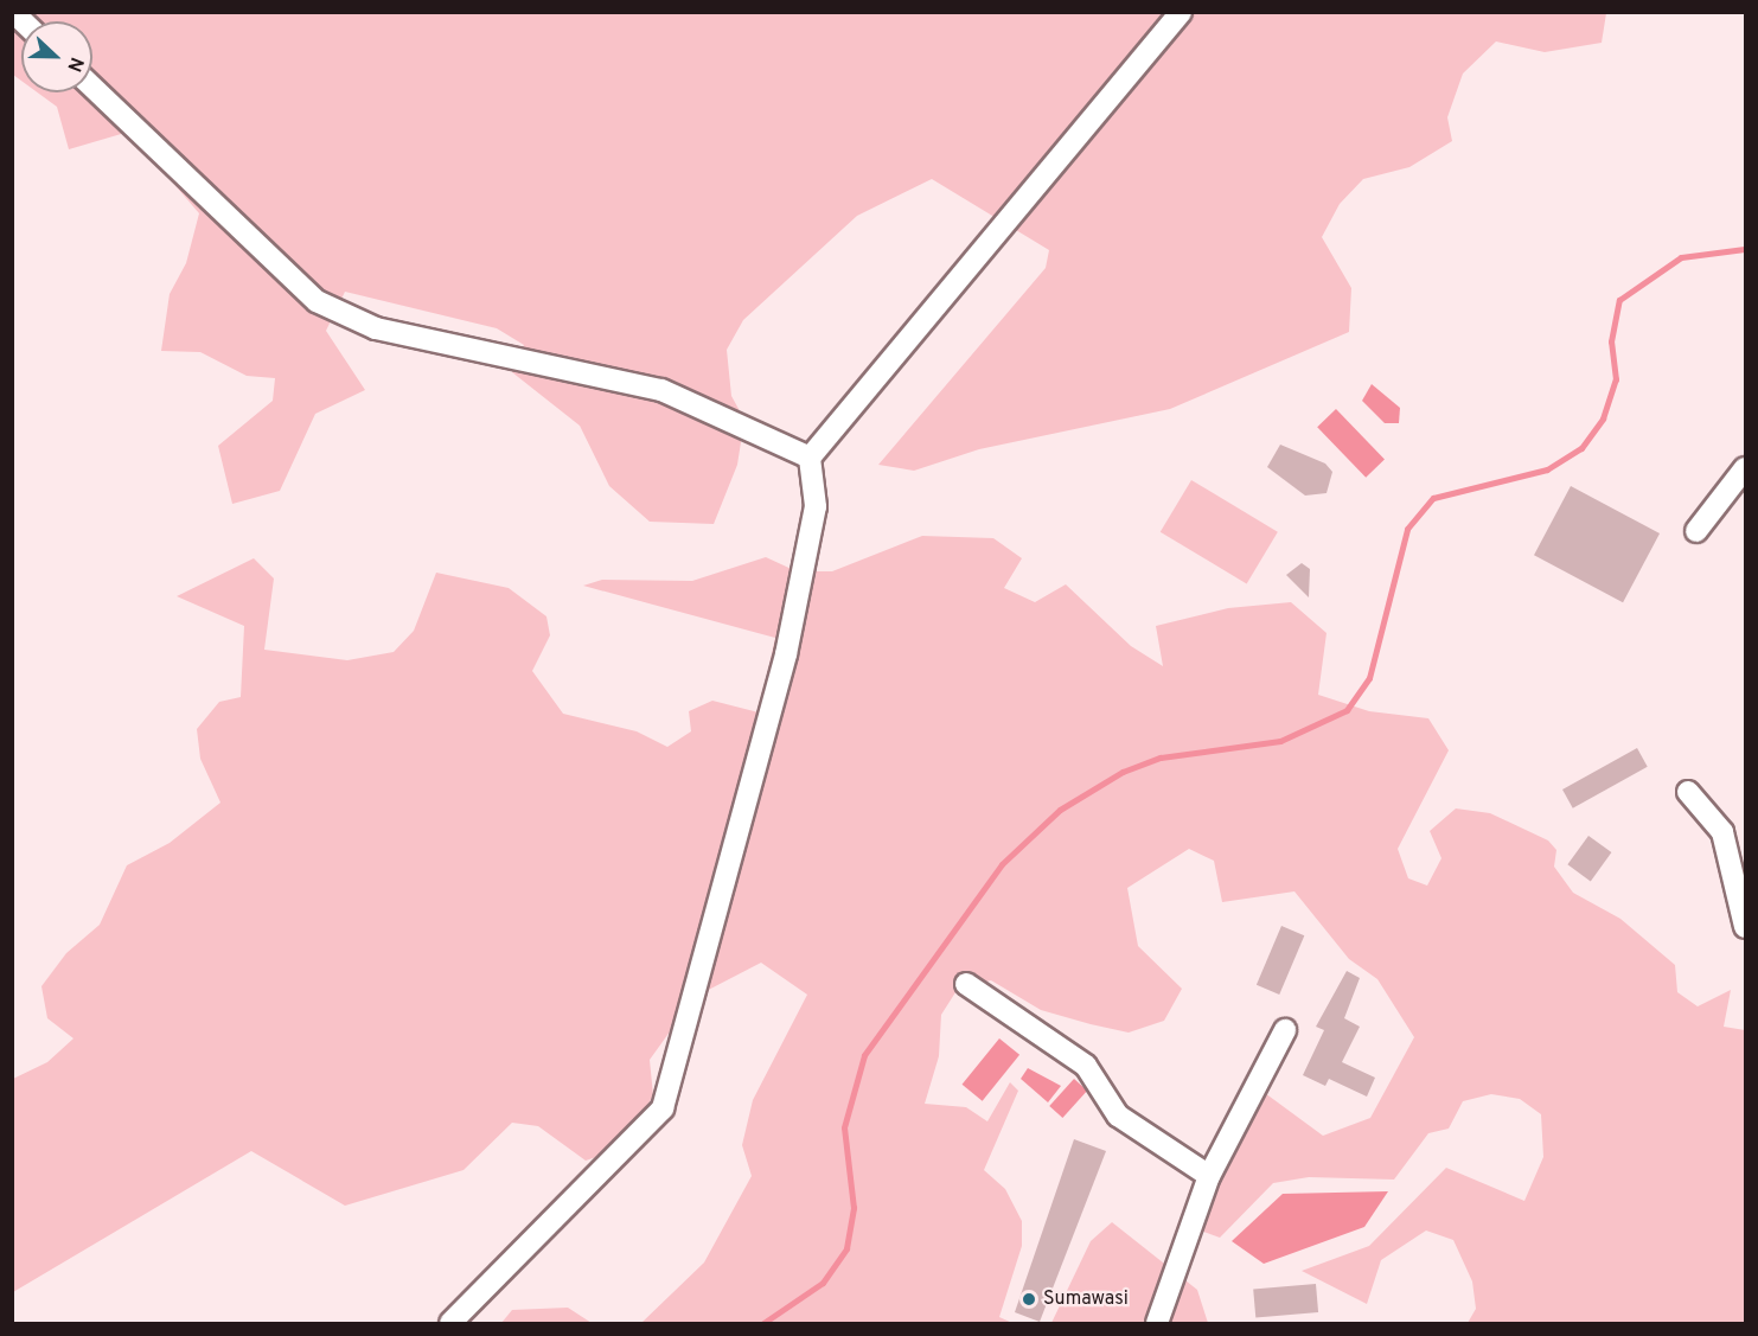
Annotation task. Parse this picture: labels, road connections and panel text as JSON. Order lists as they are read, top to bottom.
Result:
{
  "places": ["Sumawasi"],
  "north": "right"
}
